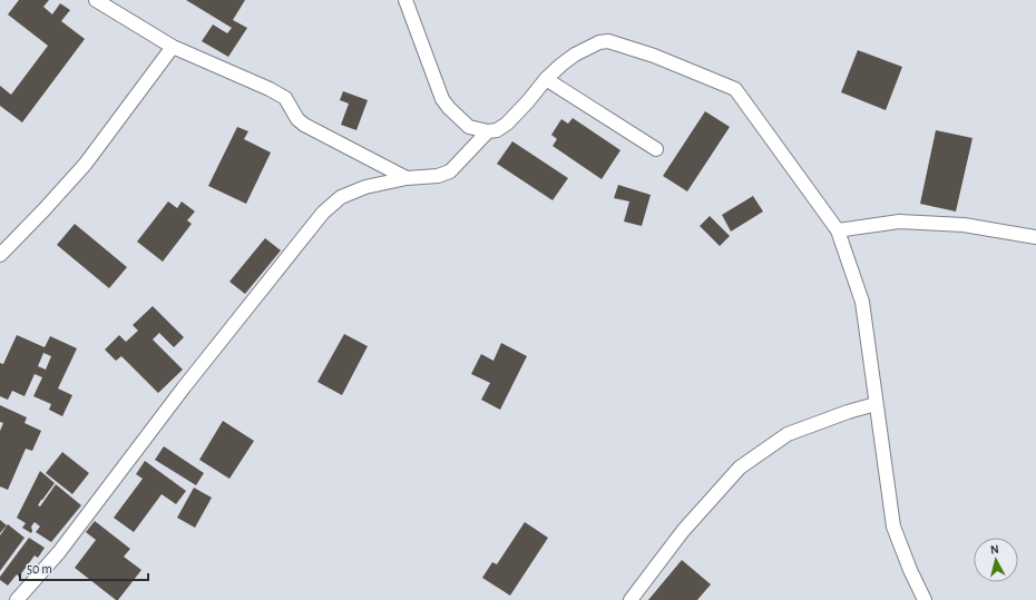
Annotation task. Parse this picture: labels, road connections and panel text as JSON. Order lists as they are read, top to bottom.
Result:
{
  "scale_bar": "50 m",
  "north": "top"
}
